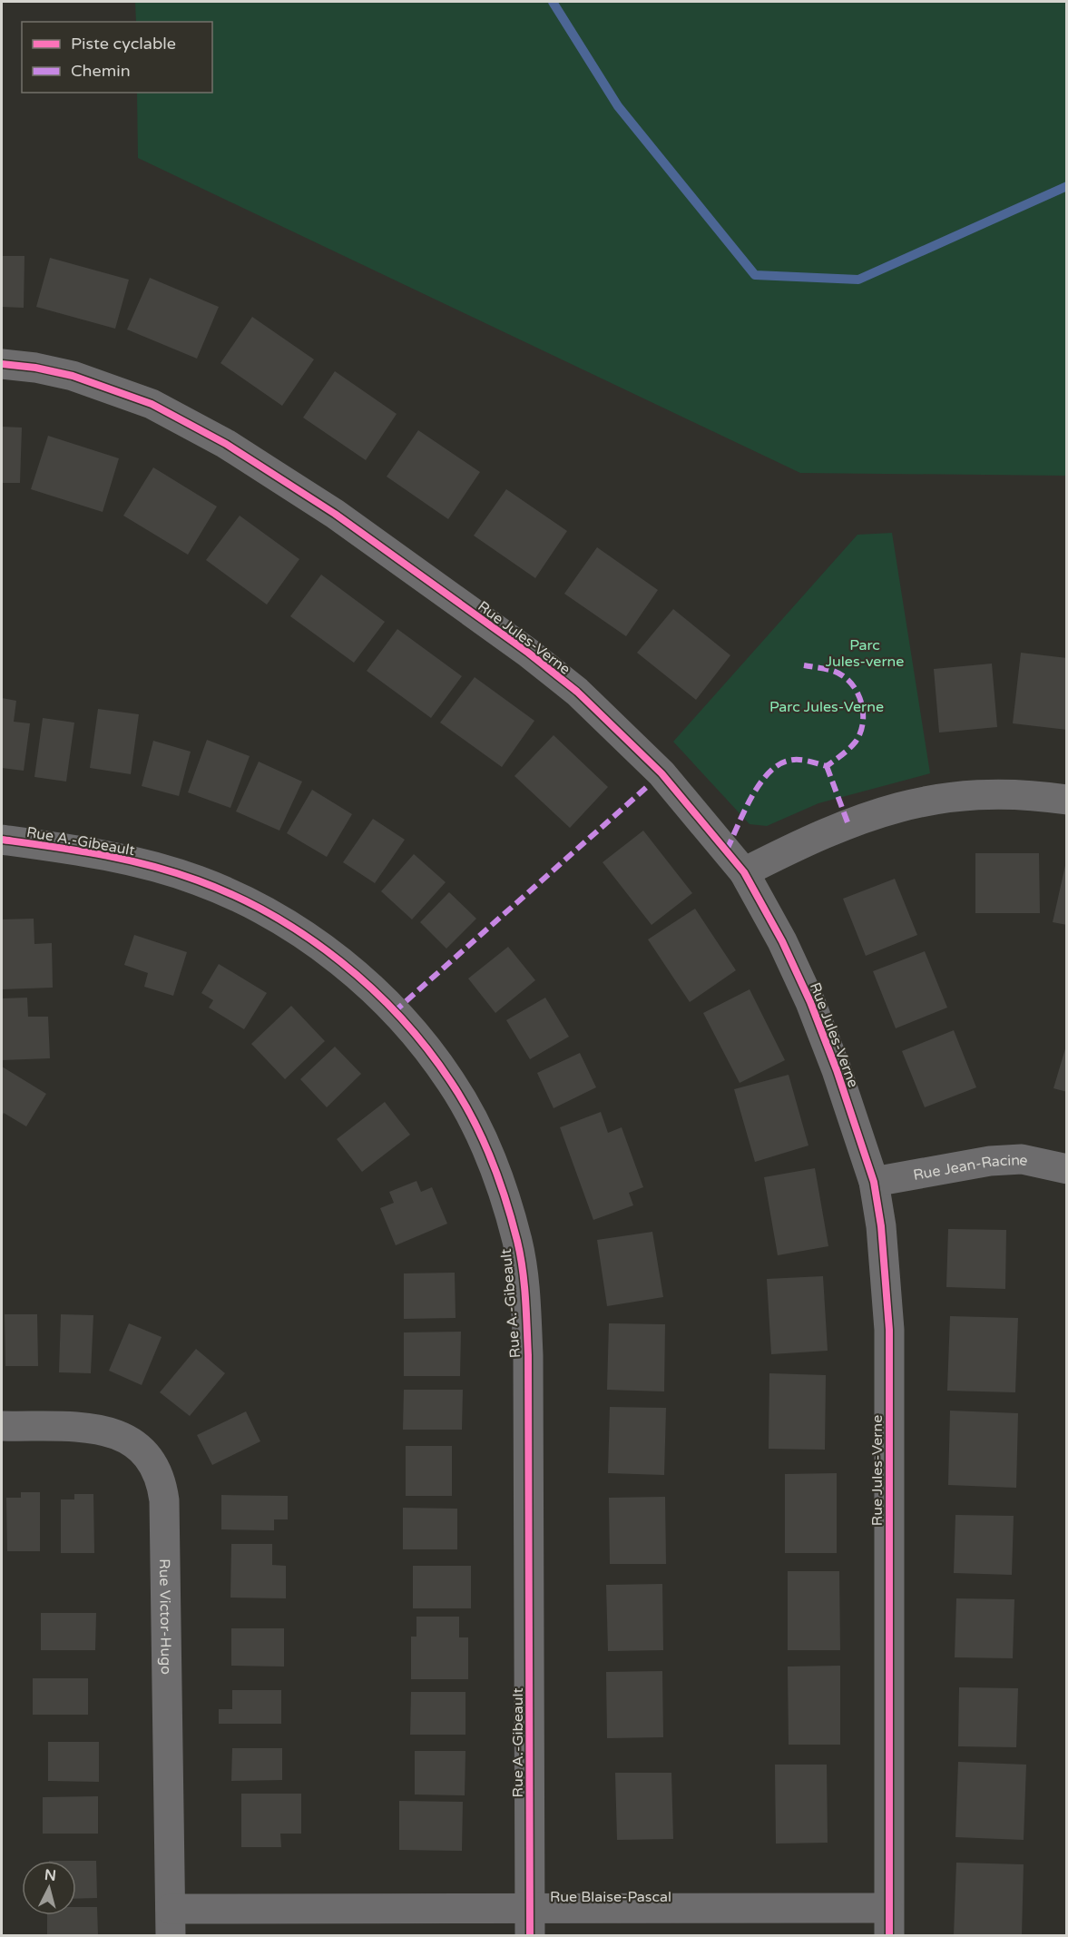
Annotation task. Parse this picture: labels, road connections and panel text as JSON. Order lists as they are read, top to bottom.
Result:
{
  "streets": {
    "street": [
      "Rue Jules-Verne",
      "Rue A.-Gibeault",
      "Rue Jean-Racine",
      "Rue Victor-Hugo",
      "Rue Blaise-Pascal"
    ]
  },
  "crossings": [
    ["Rue Jules-Verne", "Rue Jean-Racine"],
    ["Rue Jules-Verne", "Rue Blaise-Pascal"],
    ["Rue A.-Gibeault", "Rue Blaise-Pascal"],
    ["Rue Victor-Hugo", "Rue Blaise-Pascal"]
  ],
  "parks": ["Parc Jules-verne", "Parc Jules-Verne"],
  "legend": ["Piste cyclable", "Chemin"],
  "north": "top"
}
